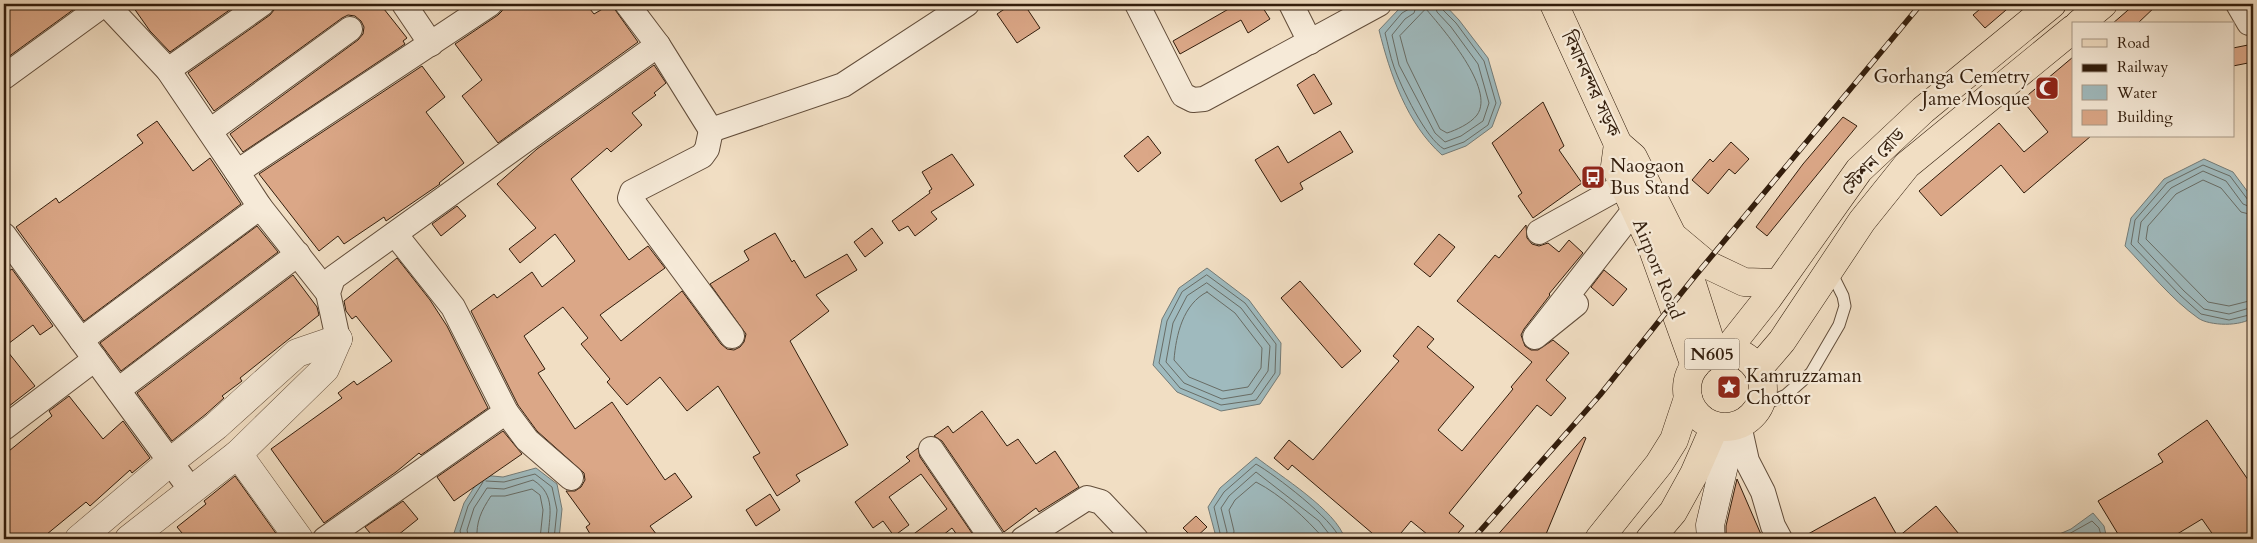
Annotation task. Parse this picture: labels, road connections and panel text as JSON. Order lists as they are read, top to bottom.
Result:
{
  "streets": {
    "main road": [
      "বিমানবন্দর সড়ক",
      "স্টেশন রোড",
      "Airport Road",
      "N605"
    ]
  },
  "crossings": [
    ["বিমানবন্দর সড়ক", "Airport Road"],
    ["স্টেশন রোড", "Airport Road"],
    ["স্টেশন রোড", "N605"],
    ["Airport Road", "N605"]
  ],
  "places": {
    "mosque": ["Gorhanga Cemetry Jame Mosque"],
    "bus stop": ["Naogaon Bus Stand"],
    "place": ["Kamruzzaman Chottor"]
  },
  "legend": [
    "Road",
    "Railway",
    "Water",
    "Building"
  ]
}
